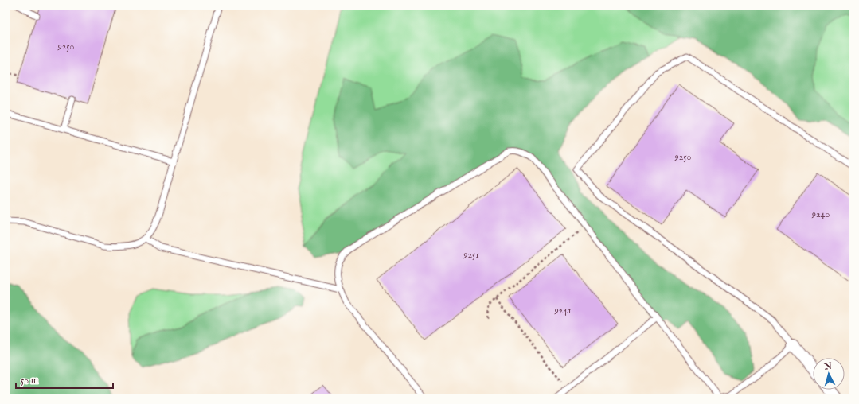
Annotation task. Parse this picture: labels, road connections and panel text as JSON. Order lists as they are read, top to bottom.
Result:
{
  "house_numbers": [
    "9250",
    "9250",
    "9240",
    "9251",
    "9241"
  ],
  "scale_bar": "50 m",
  "north": "top"
}
